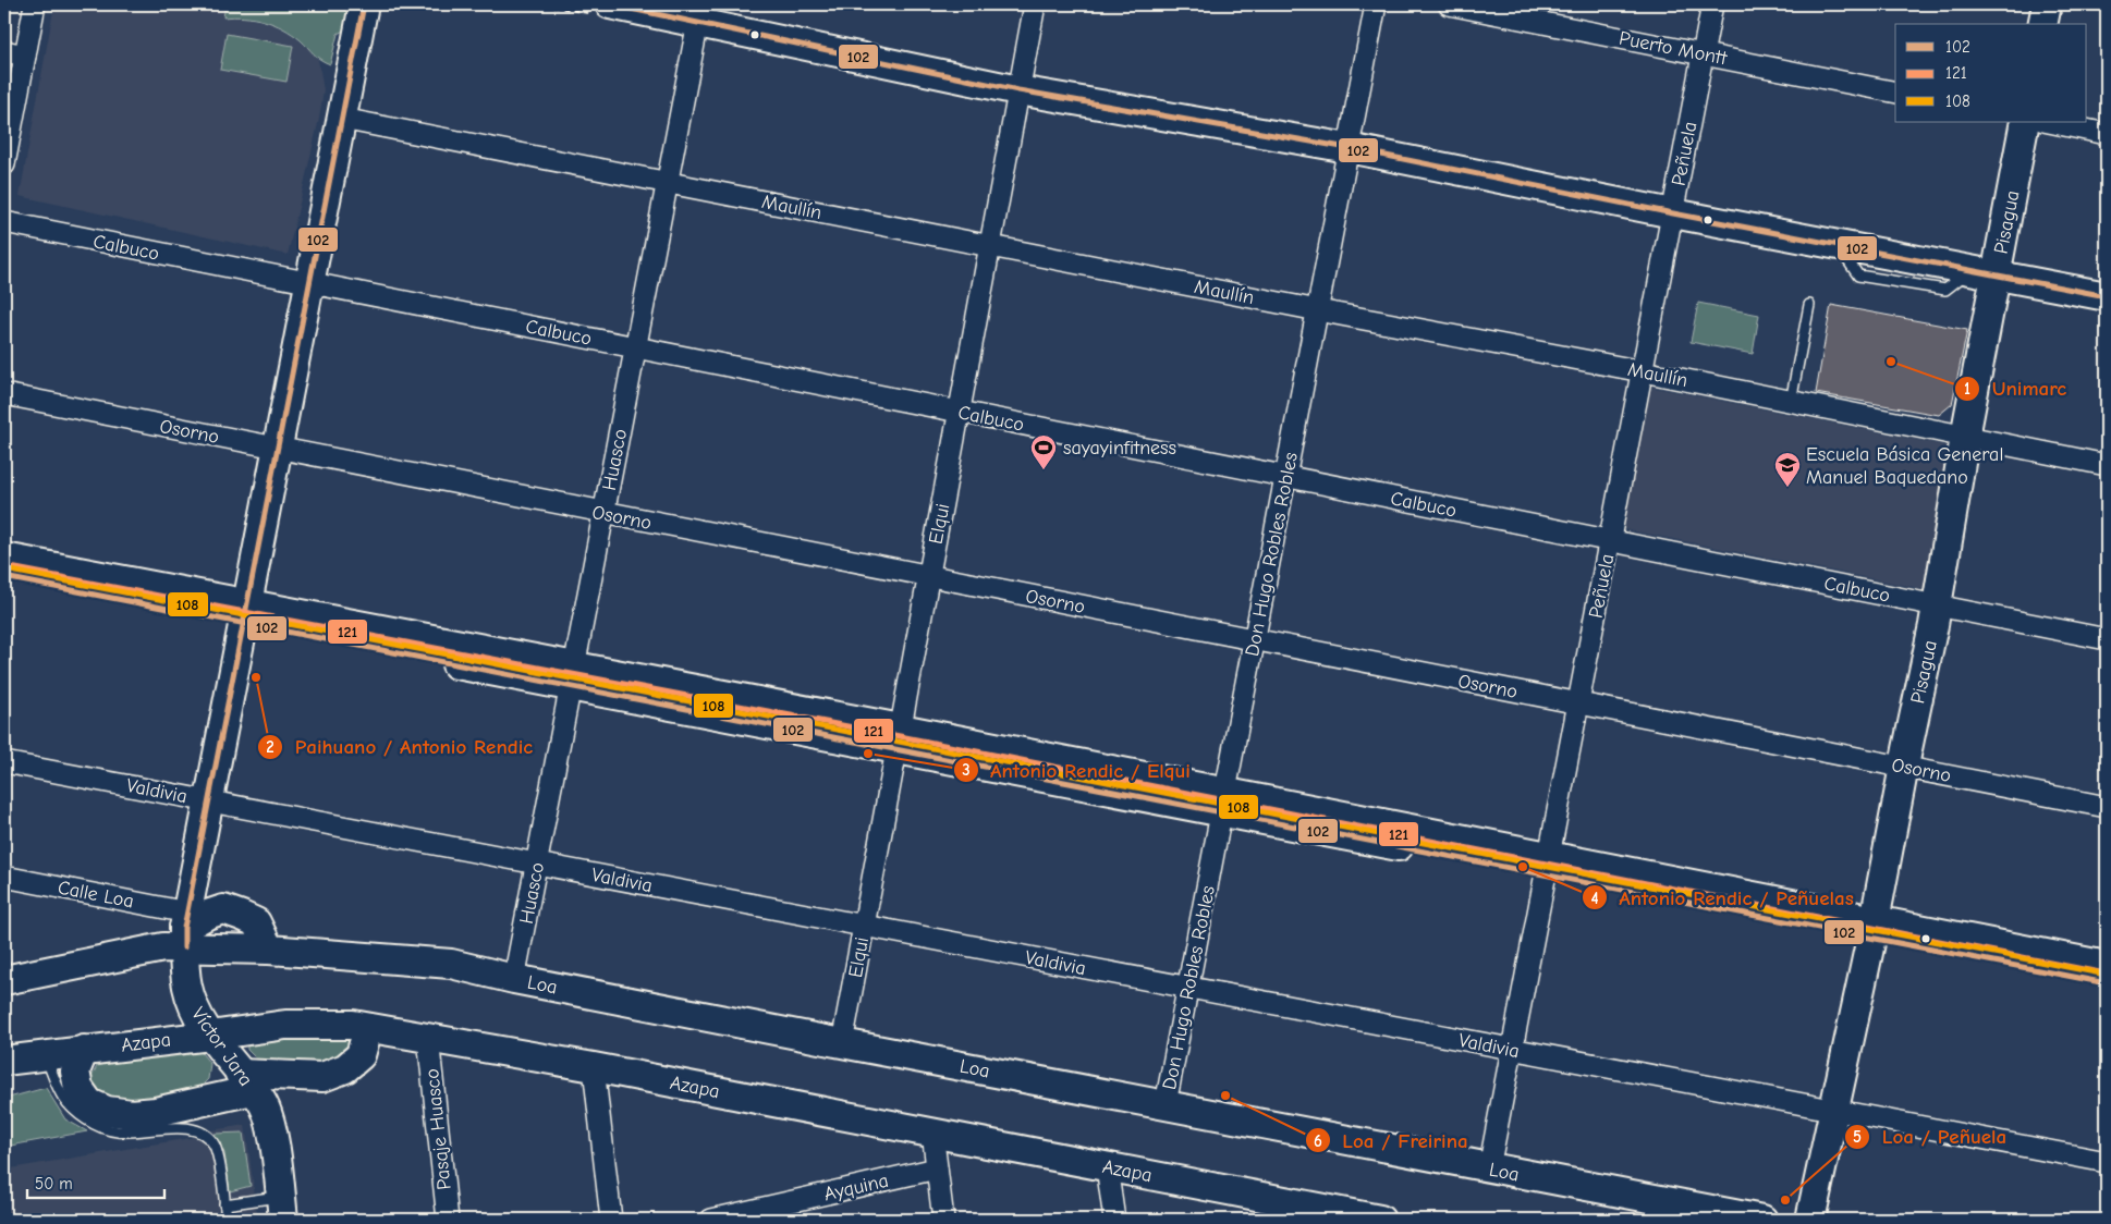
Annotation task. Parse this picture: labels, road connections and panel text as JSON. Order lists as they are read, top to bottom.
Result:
{
  "streets": {
    "main road": [
      "Pisagua",
      "Loa",
      "Azapa",
      "Víctor Jara"
    ],
    "street": [
      "Puerto Montt",
      "Peñuela",
      "Maullín",
      "Calbuco",
      "Osorno",
      "Huasco",
      "Elqui",
      "Don Hugo Robles Robles",
      "Valdivia",
      "Calle Loa",
      "Pasaje Huasco",
      "Ayquina"
    ]
  },
  "crossings": [
    ["Puerto Montt", "Peñuela"],
    ["Peñuela", "Maullín"],
    ["Peñuela", "Calbuco"],
    ["Peñuela", "Osorno"],
    ["Peñuela", "Valdivia"],
    ["Peñuela", "Loa"],
    ["Maullín", "Pisagua"],
    ["Maullín", "Huasco"],
    ["Maullín", "Elqui"],
    ["Maullín", "Don Hugo Robles Robles"],
    ["Maullín", "Víctor Jara"],
    ["Pisagua", "Calbuco"],
    ["Pisagua", "Osorno"],
    ["Pisagua", "Valdivia"],
    ["Calbuco", "Huasco"],
    ["Calbuco", "Elqui"],
    ["Calbuco", "Don Hugo Robles Robles"],
    ["Calbuco", "Víctor Jara"],
    ["Osorno", "Huasco"],
    ["Osorno", "Elqui"],
    ["Osorno", "Don Hugo Robles Robles"],
    ["Osorno", "Víctor Jara"],
    ["Huasco", "Valdivia"],
    ["Huasco", "Loa"],
    ["Elqui", "Valdivia"],
    ["Elqui", "Loa"],
    ["Don Hugo Robles Robles", "Valdivia"],
    ["Don Hugo Robles Robles", "Loa"],
    ["Valdivia", "Víctor Jara"],
    ["Calle Loa", "Loa"],
    ["Calle Loa", "Víctor Jara"],
    ["Loa", "Víctor Jara"],
    ["Azapa", "Víctor Jara"],
    ["Azapa", "Pasaje Huasco"]
  ],
  "places": {
    "other": [
      "Unimarc",
      "Paihuano / Antonio Rendic",
      "Antonio Rendic / Elqui",
      "Antonio Rendic / Peñuelas",
      "Loa / Freirina",
      "Loa / Peñuela"
    ],
    "sports": ["sayayinfitness"],
    "school or university": ["Escuela Básica General Manuel Baquedano"]
  },
  "lines": ["transit line 102", "transit line 121", "transit line 108"],
  "legend": ["102", "121", "108"],
  "scale_bar": "50 m"
}
